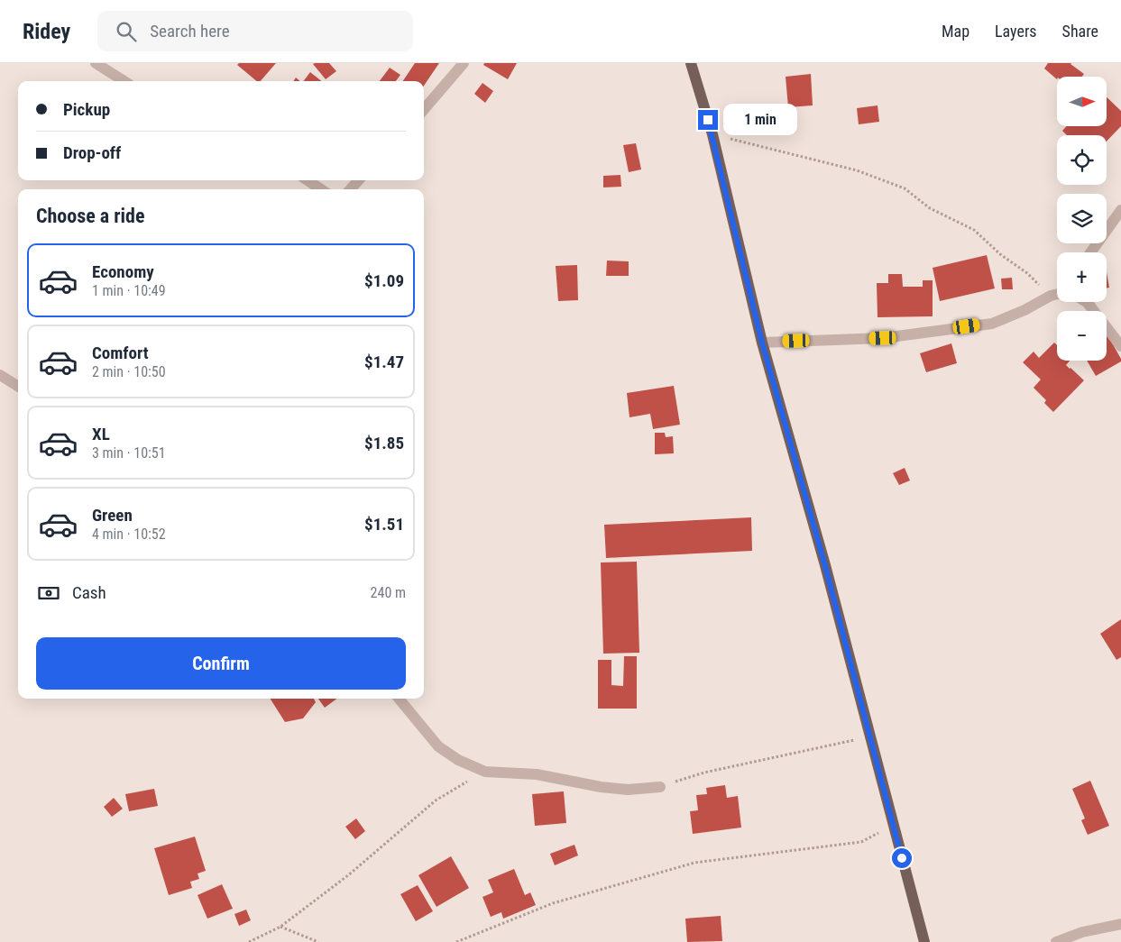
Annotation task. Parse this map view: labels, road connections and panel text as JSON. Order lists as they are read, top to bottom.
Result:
{
  "north": "right",
  "page": {
    "header": "Ridey",
    "search": "Search here",
    "nav": ["Map", "Layers", "Share"],
    "map_buttons": ["+", "−"],
    "banner": ["Pickup", "Drop-off"],
    "bubble": "1 min",
    "heading": "Choose a ride",
    "list": [
      {
        "name": "Economy",
        "note": "1 min · 10:49",
        "value": "$1.09"
      },
      {
        "name": "Comfort",
        "note": "2 min · 10:50",
        "value": "$1.47"
      },
      {
        "name": "XL",
        "note": "3 min · 10:51",
        "value": "$1.85"
      },
      {
        "name": "Green",
        "note": "4 min · 10:52",
        "value": "$1.51"
      }
    ],
    "pay": ["Cash", "240 m"],
    "buttons": "Confirm"
  }
}
